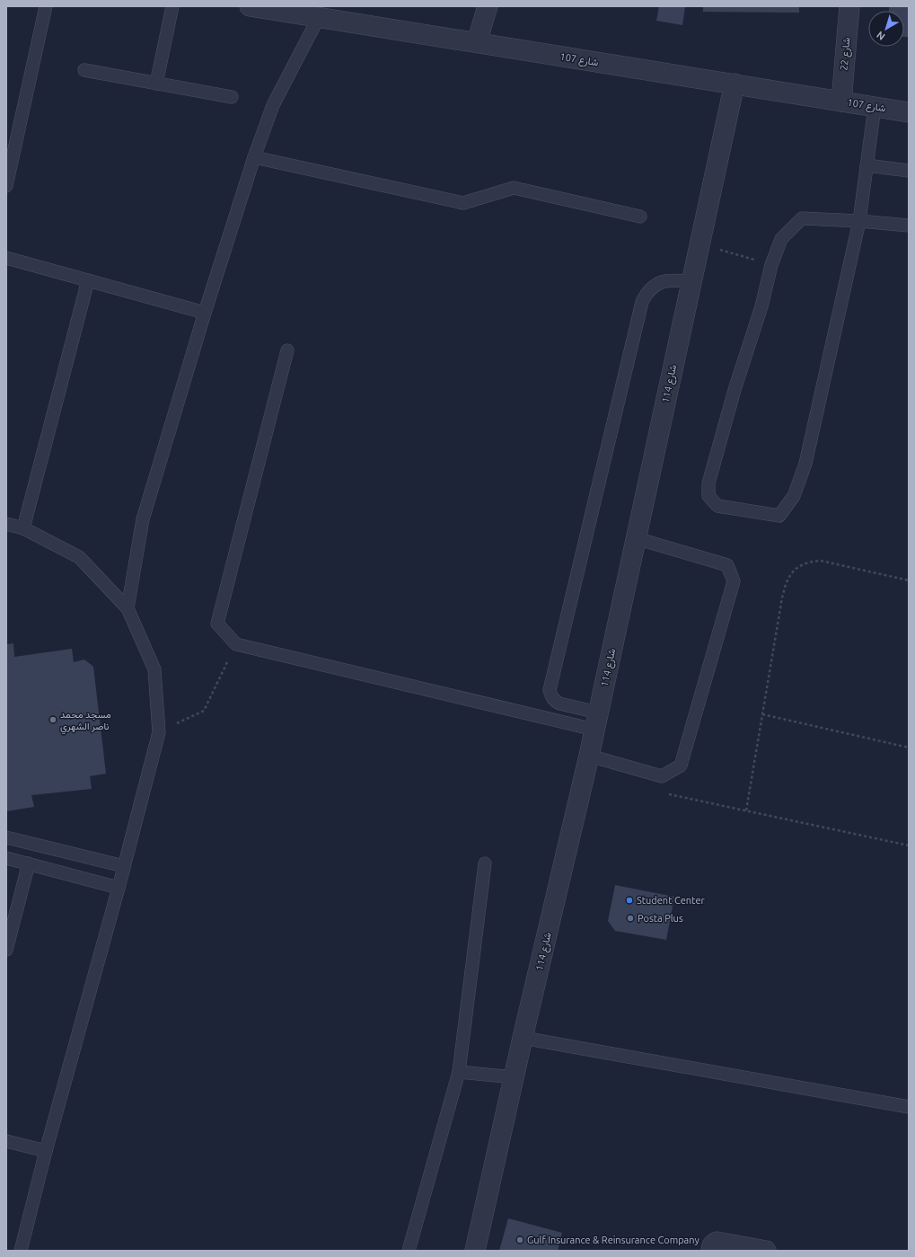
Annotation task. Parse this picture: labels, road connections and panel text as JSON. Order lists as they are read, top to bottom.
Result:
{
  "streets": {
    "street": ["شارع 22", "شارع 107", "شارع 114"]
  },
  "crossings": [
    ["شارع 22", "شارع 107"],
    ["شارع 107", "شارع 114"]
  ],
  "places": [
    "مسجد محمد ناصر الشهري",
    "Student Center",
    "Posta Plus",
    "Gulf Insurance & Reinsurance Company"
  ],
  "north": "bottom left"
}
